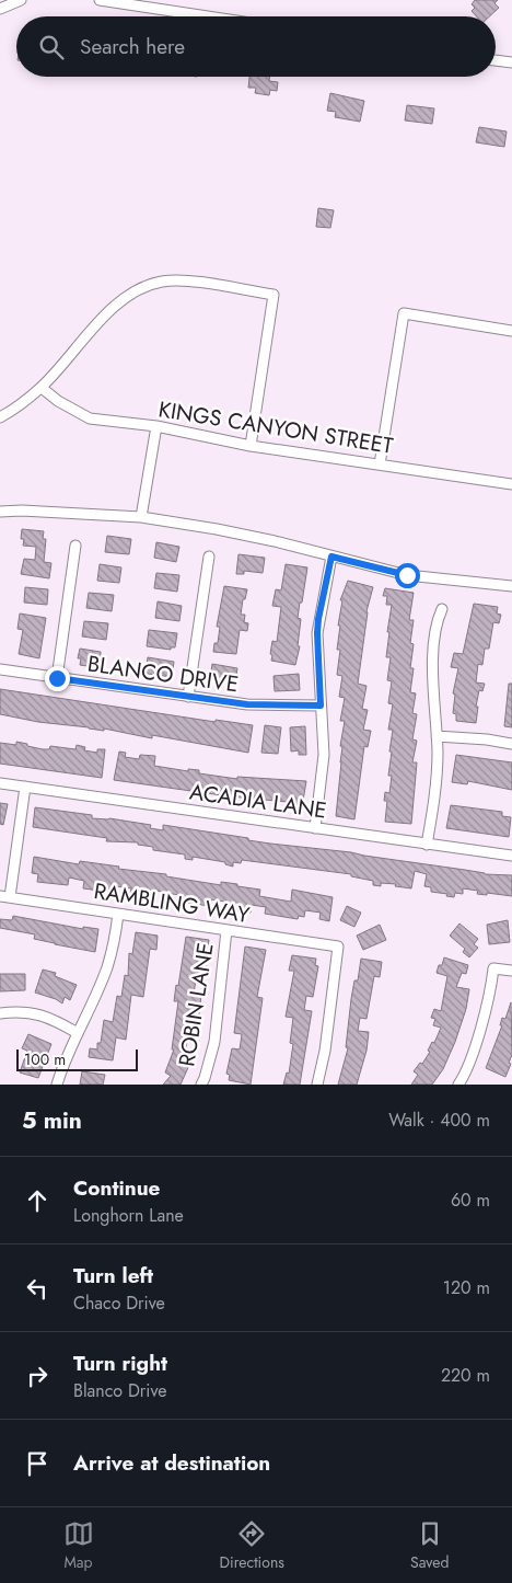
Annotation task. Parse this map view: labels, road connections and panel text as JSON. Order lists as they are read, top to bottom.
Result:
{
  "streets": {
    "street": [
      "KINGS CANYON STREET",
      "BLANCO DRIVE",
      "ACADIA LANE",
      "RAMBLING WAY",
      "ROBIN LANE"
    ]
  },
  "crossings": [
    ["RAMBLING WAY", "ROBIN LANE"]
  ],
  "scale_bar": "100 m",
  "page": {
    "search": "Search here",
    "scale": "100 m",
    "heading": ["5 min", "Walk · 400 m"],
    "list": [
      ["Continue", "Longhorn Lane", "60 m"],
      ["Turn left", "Chaco Drive", "120 m"],
      ["Turn right", "Blanco Drive", "220 m"],
      "Arrive at destination"
    ],
    "nav": ["Map", "Directions", "Saved"]
  }
}
